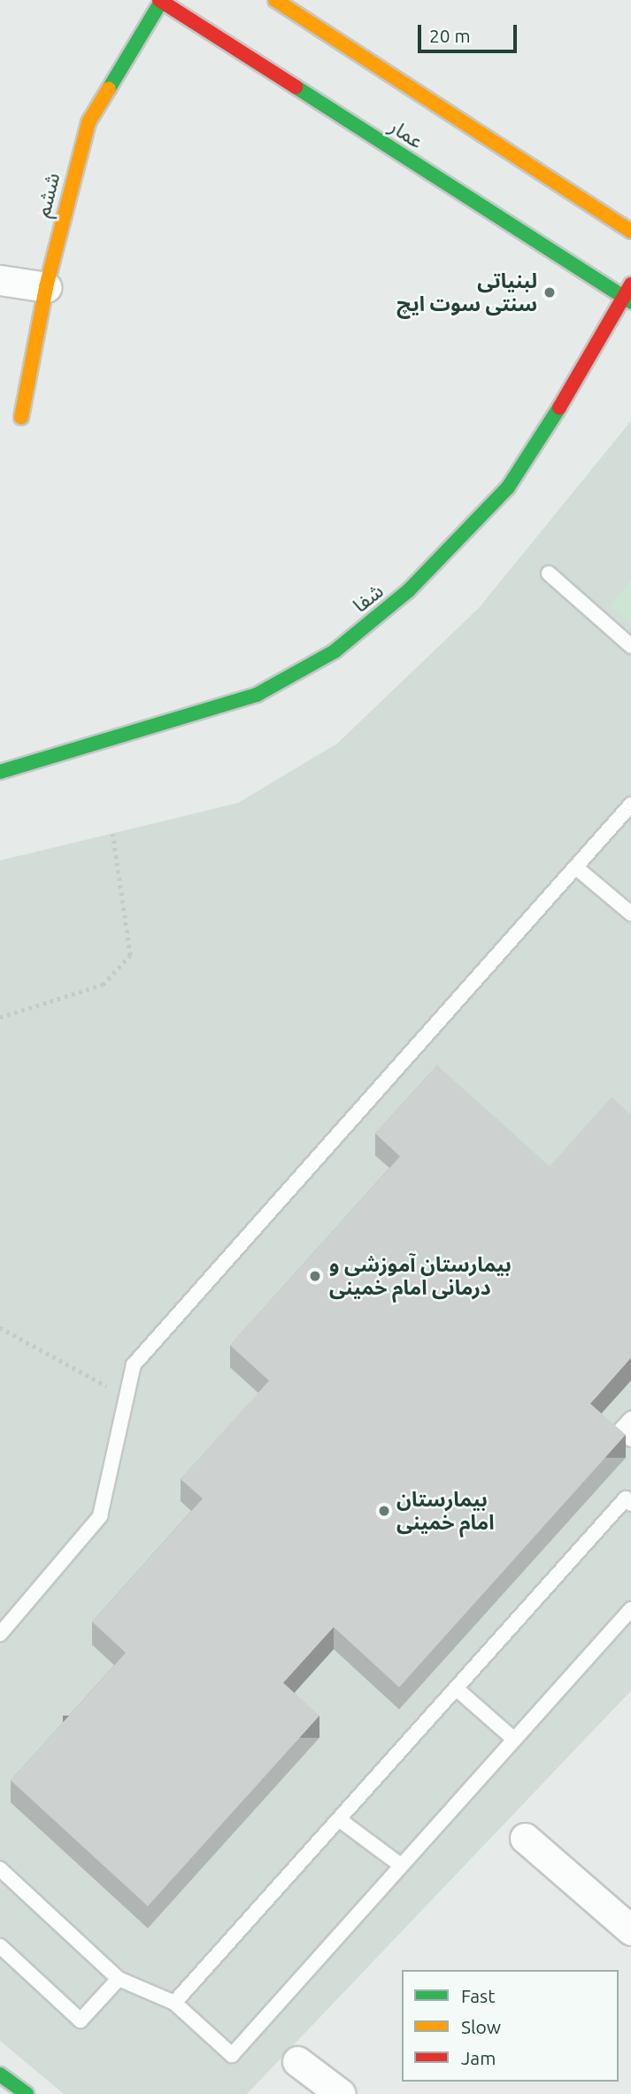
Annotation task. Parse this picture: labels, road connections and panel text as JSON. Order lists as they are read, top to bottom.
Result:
{
  "streets": {
    "street": ["عمار", "ششم", "شفا"]
  },
  "crossings": [
    ["عمار", "ششم"],
    ["عمار", "شفا"]
  ],
  "places": ["لبنیاتی سنتی سوت ایچ", "بیمارستان آموزشی و درمانی امام خمینی", "بیمارستان امام خمینی"],
  "legend": ["Fast", "Slow", "Jam"],
  "scale_bar": "20 m"
}
